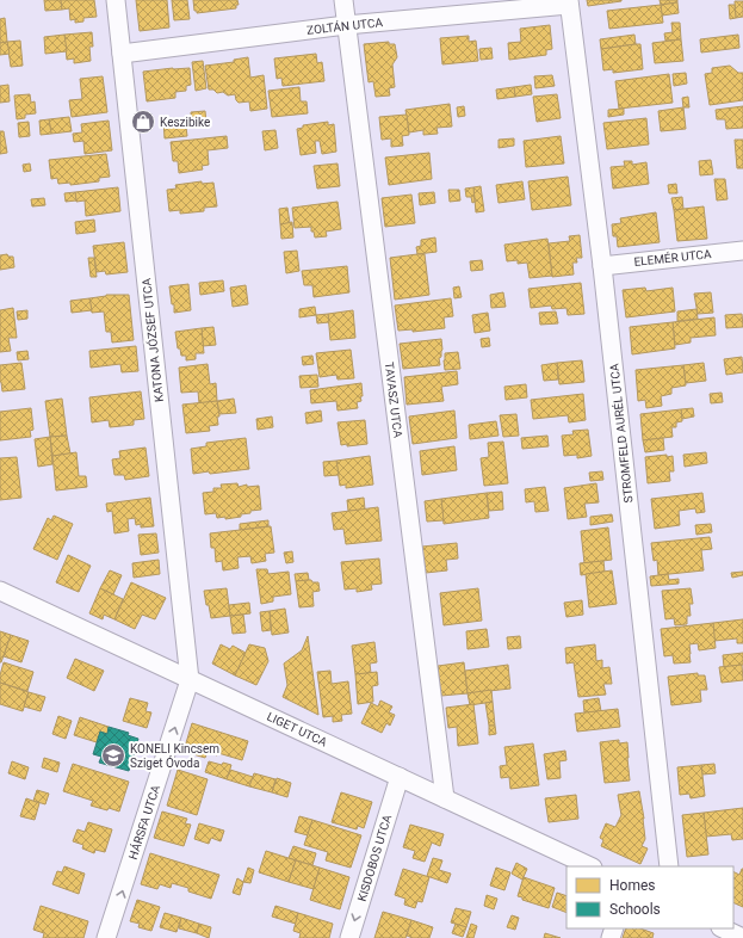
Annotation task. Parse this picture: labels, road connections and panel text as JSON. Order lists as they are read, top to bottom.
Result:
{
  "streets": {
    "street": [
      "ZOLTÁN UTCA",
      "ELEMÉR UTCA",
      "KATONA JÓZSEF UTCA",
      "TAVASZ UTCA",
      "STROMFELD AURÉL UTCA",
      "LIGET UTCA",
      "HÁRSFA UTCA",
      "KISDOBOS UTCA"
    ]
  },
  "crossings": [
    ["ZOLTÁN UTCA", "KATONA JÓZSEF UTCA"],
    ["ZOLTÁN UTCA", "TAVASZ UTCA"],
    ["ZOLTÁN UTCA", "STROMFELD AURÉL UTCA"],
    ["ELEMÉR UTCA", "STROMFELD AURÉL UTCA"],
    ["KATONA JÓZSEF UTCA", "LIGET UTCA"],
    ["KATONA JÓZSEF UTCA", "HÁRSFA UTCA"],
    ["TAVASZ UTCA", "LIGET UTCA"],
    ["LIGET UTCA", "HÁRSFA UTCA"],
    ["LIGET UTCA", "KISDOBOS UTCA"]
  ],
  "one_way": ["HÁRSFA UTCA", "KISDOBOS UTCA"],
  "places": {
    "shop": ["Keszibike"],
    "school or university": ["KONELI Kincsem Sziget Óvoda"]
  },
  "legend": ["Homes", "Schools"]
}
